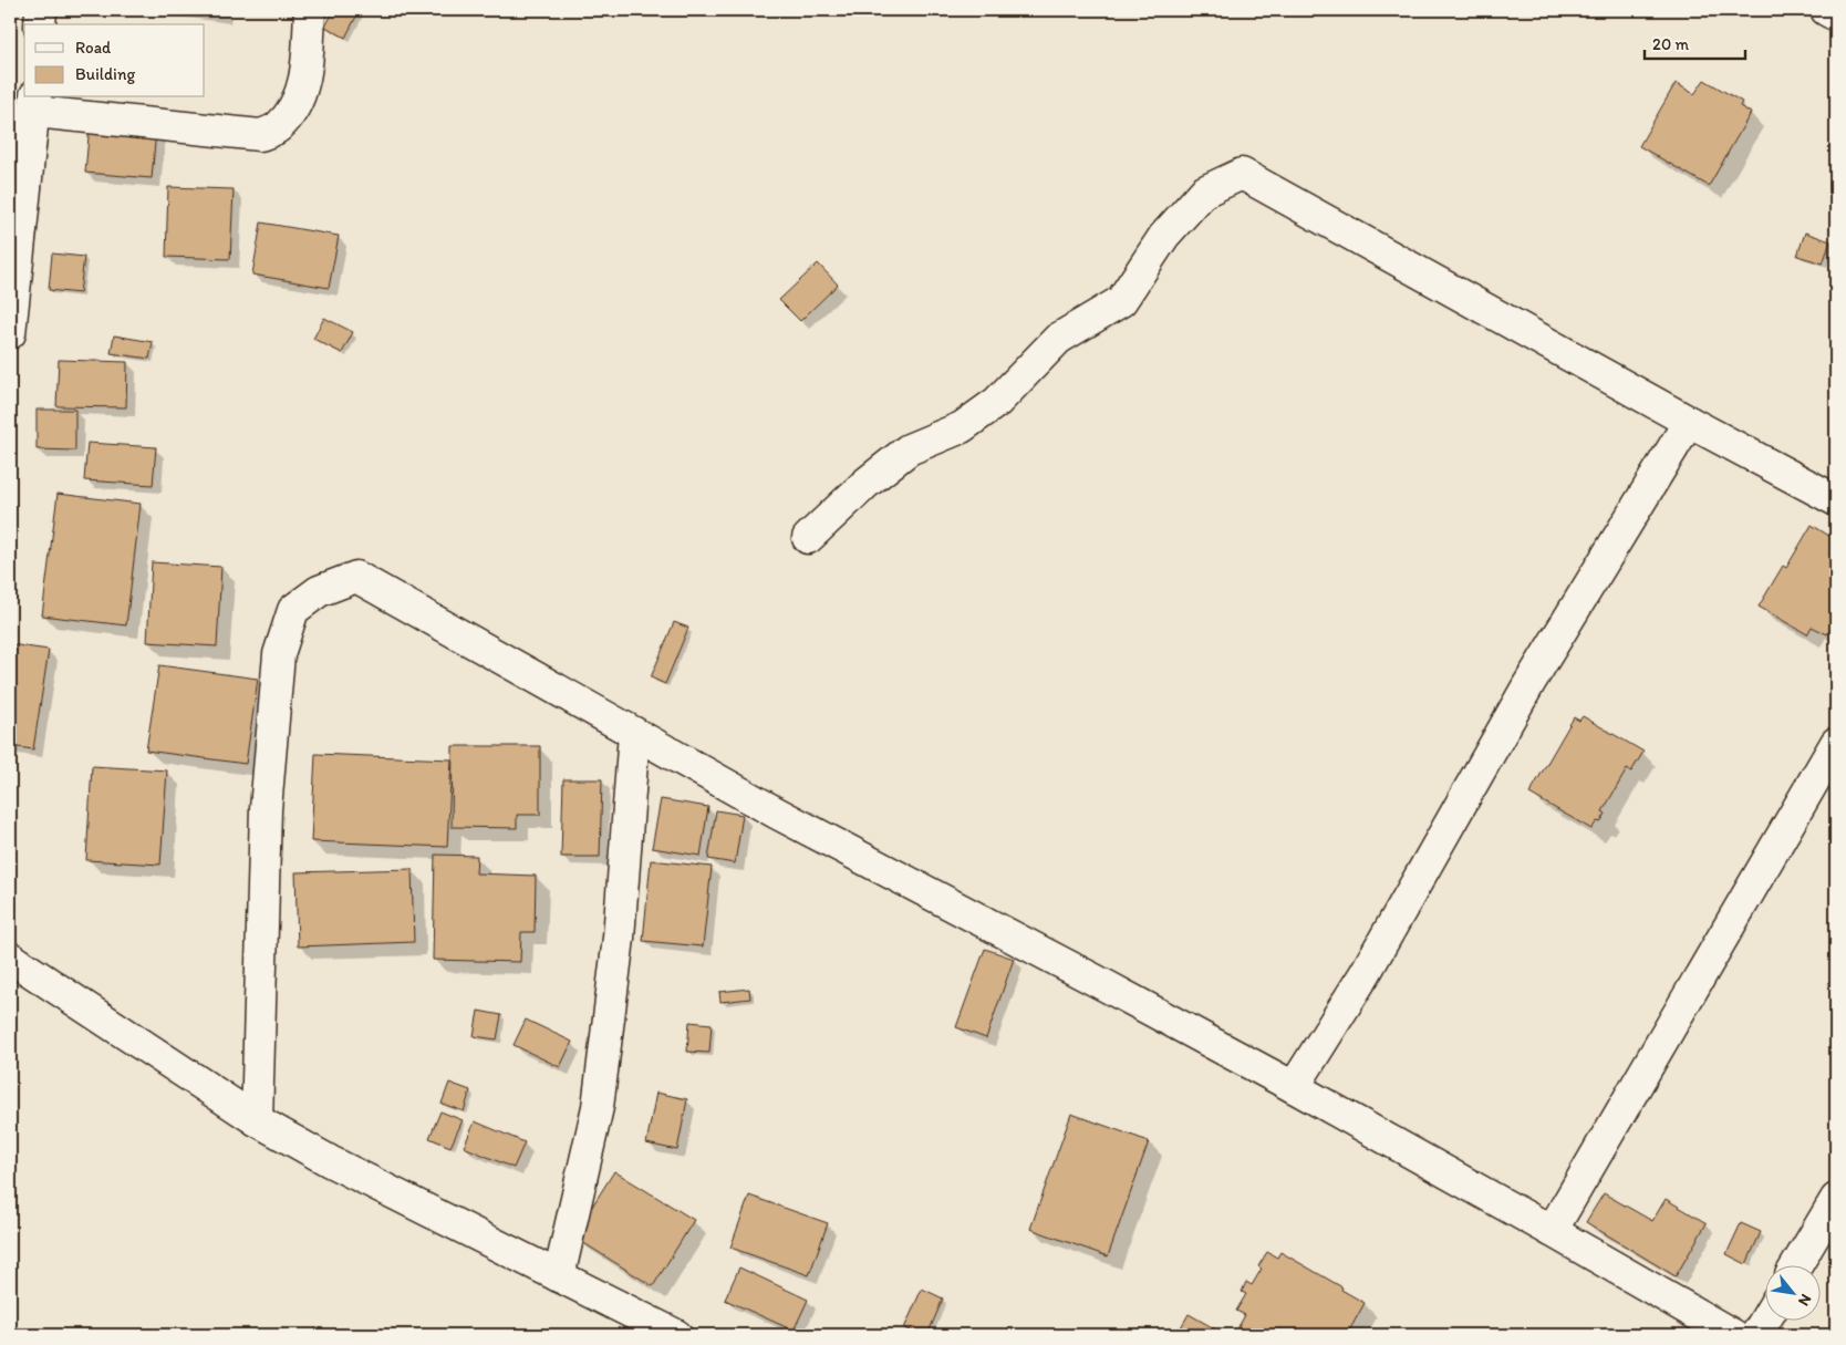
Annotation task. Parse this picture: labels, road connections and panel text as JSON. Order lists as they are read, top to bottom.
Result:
{
  "legend": ["Road", "Building"],
  "scale_bar": "20 m",
  "north": "bottom right"
}
